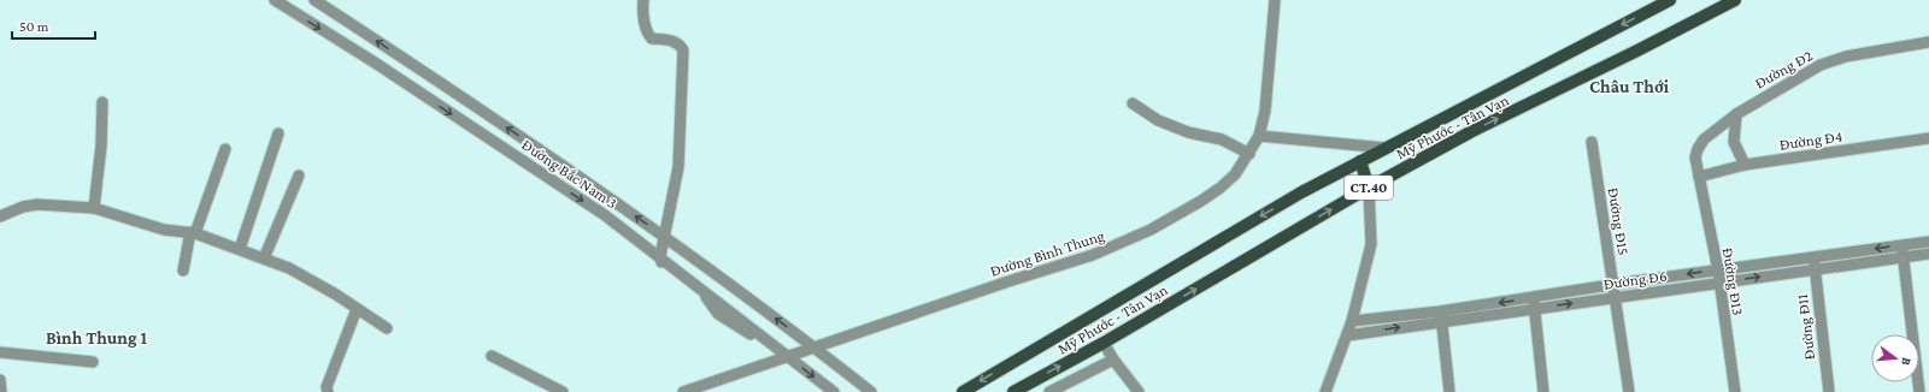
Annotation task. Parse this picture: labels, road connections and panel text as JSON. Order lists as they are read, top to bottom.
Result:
{
  "streets": {
    "main road": ["Mỹ Phước - Tân Vạn", "CT.40"],
    "street": [
      "Đường Đ2",
      "Đường Đ4",
      "Đường Bắc Nam 3",
      "Đường Đ15",
      "Đường Bình Thung",
      "Đường Đ6",
      "Đường Đ13",
      "Đường Đ11"
    ]
  },
  "crossings": [
    ["Đường Đ2", "Đường Đ4"],
    ["Đường Đ2", "Đường Đ13"],
    ["Đường Đ4", "Đường Đ13"],
    ["Đường Bắc Nam 3", "Đường Bình Thung"],
    ["Đường Đ15", "Đường Đ6"],
    ["Đường Đ6", "Đường Đ13"],
    ["Đường Đ6", "Đường Đ11"]
  ],
  "districts": ["Châu Thới", "Bình Thung 1"],
  "scale_bar": "50 m",
  "north": "right"
}
